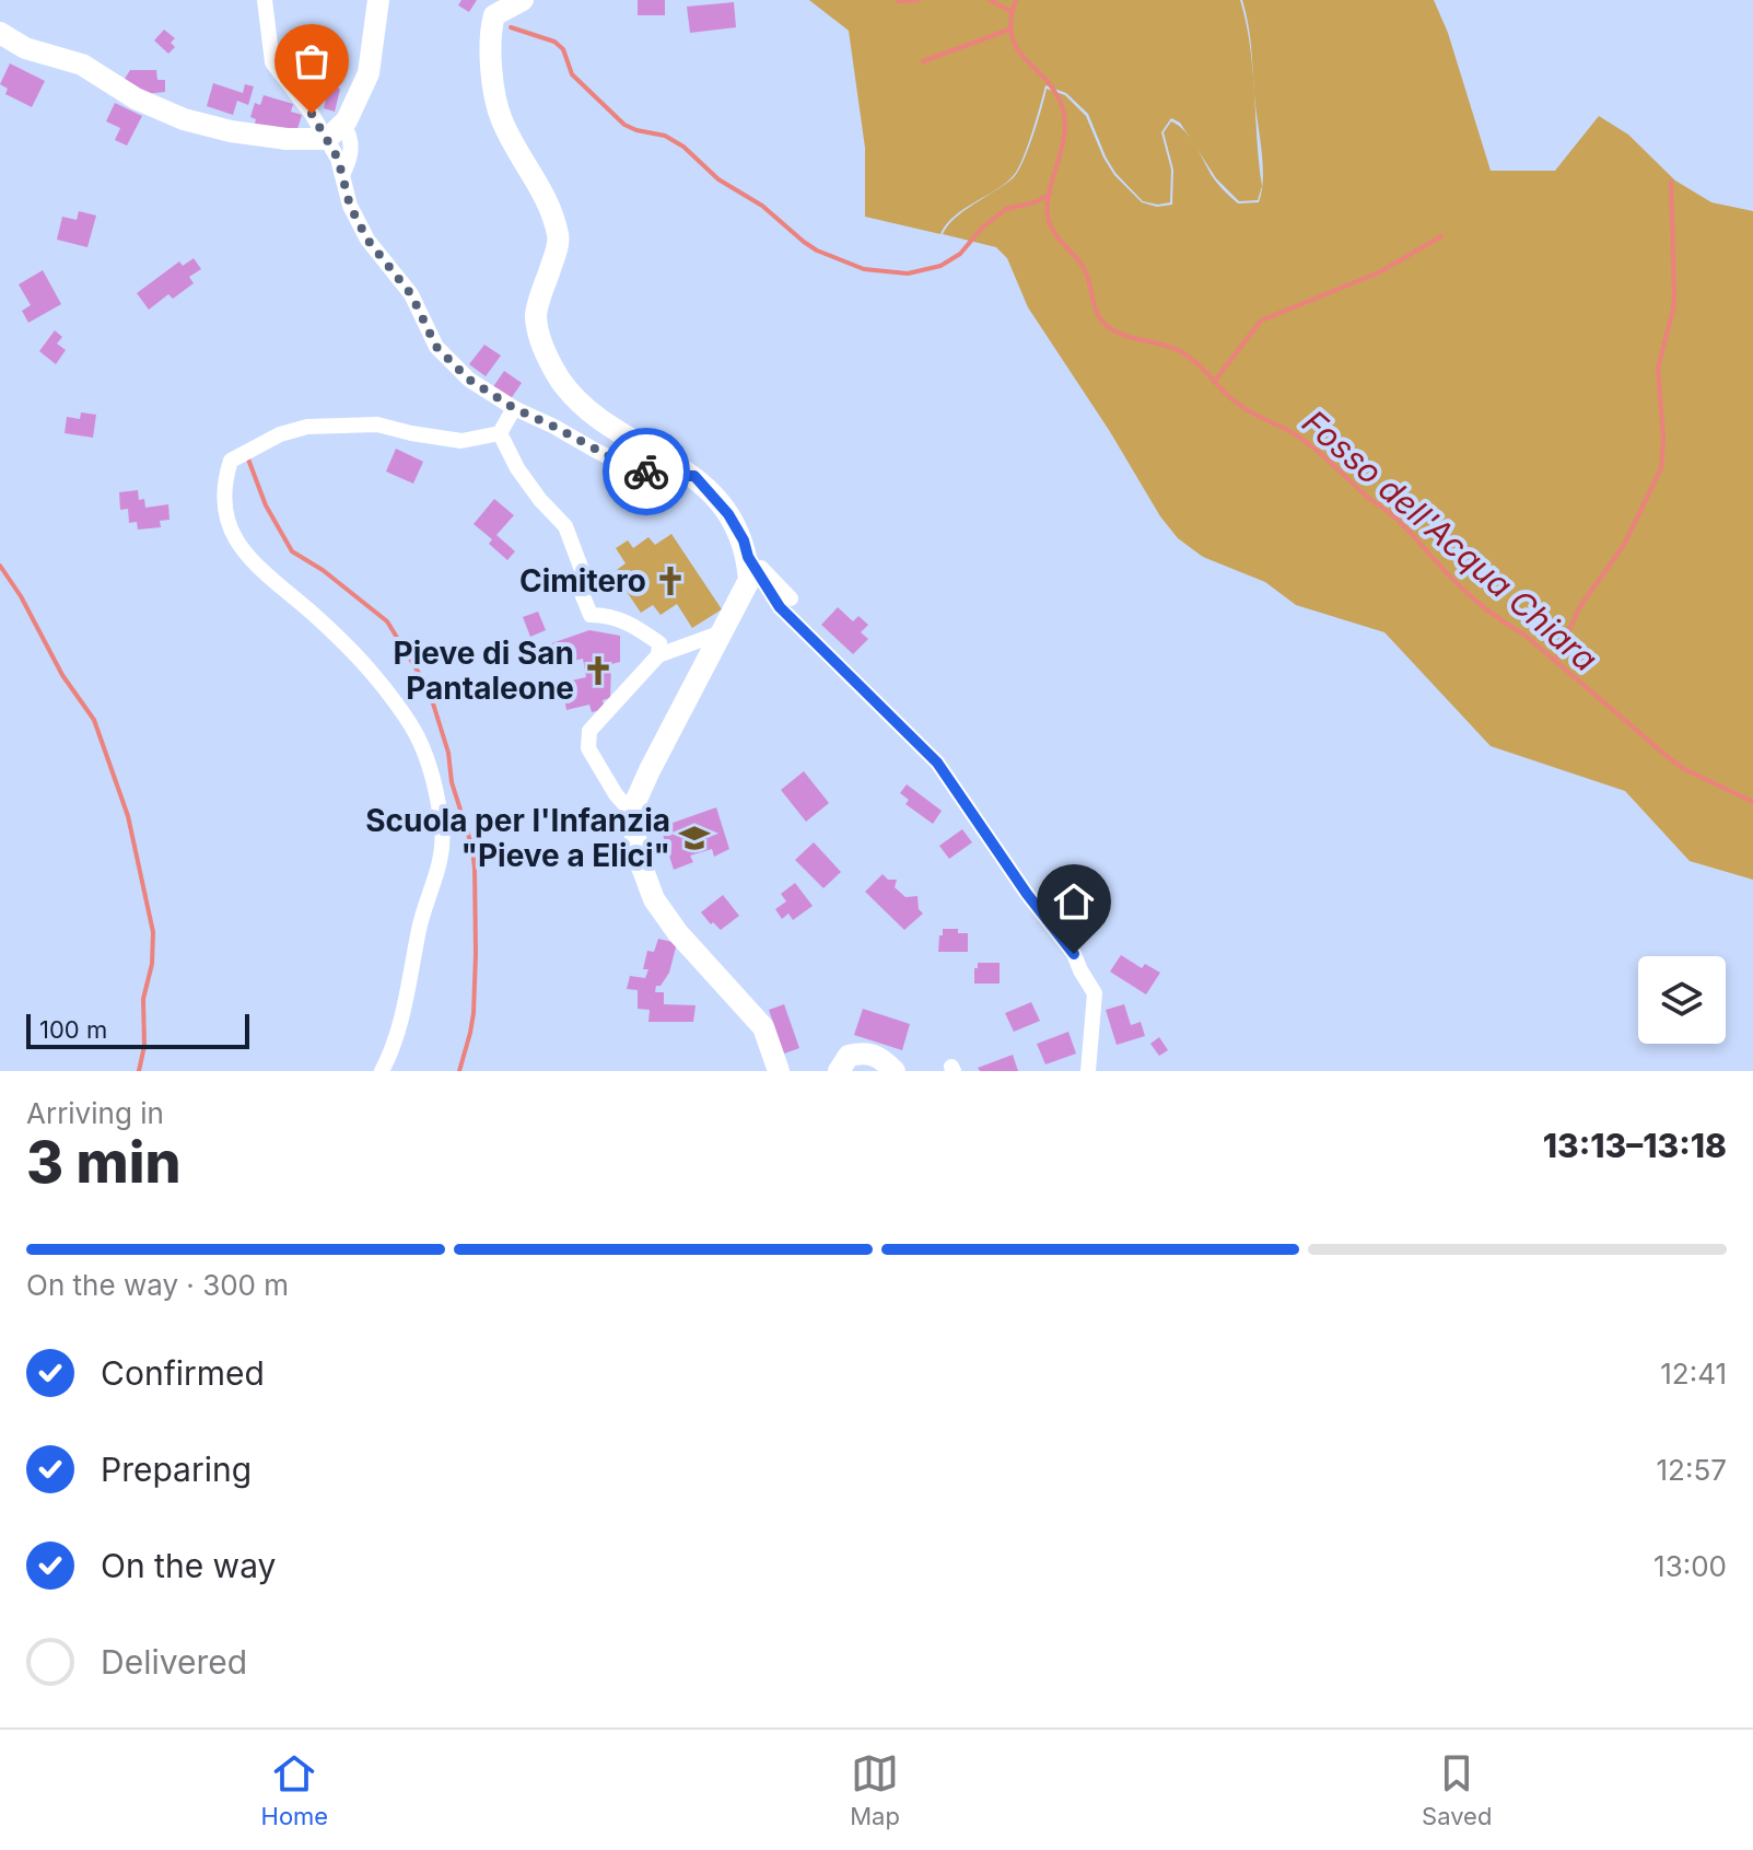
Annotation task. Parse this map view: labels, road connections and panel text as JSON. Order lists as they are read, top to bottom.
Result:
{
  "water": ["Fosso dell'Acqua Chiara"],
  "places": {
    "church": ["Cimitero", "Pieve di San Pantaleone"],
    "school or university": ["Scuola per l'Infanzia \"Pieve a Elici\""]
  },
  "scale_bar": "100 m",
  "page": {
    "scale": "100 m",
    "heading": ["3 min", "Arriving in", "13:13–13:18"],
    "bar": "On the way · 300 m",
    "list": [
      ["Confirmed", "12:41"],
      ["Preparing", "12:57"],
      ["On the way", "13:00"],
      "Delivered"
    ],
    "tabs": ["Home", "Map", "Saved"]
  }
}
